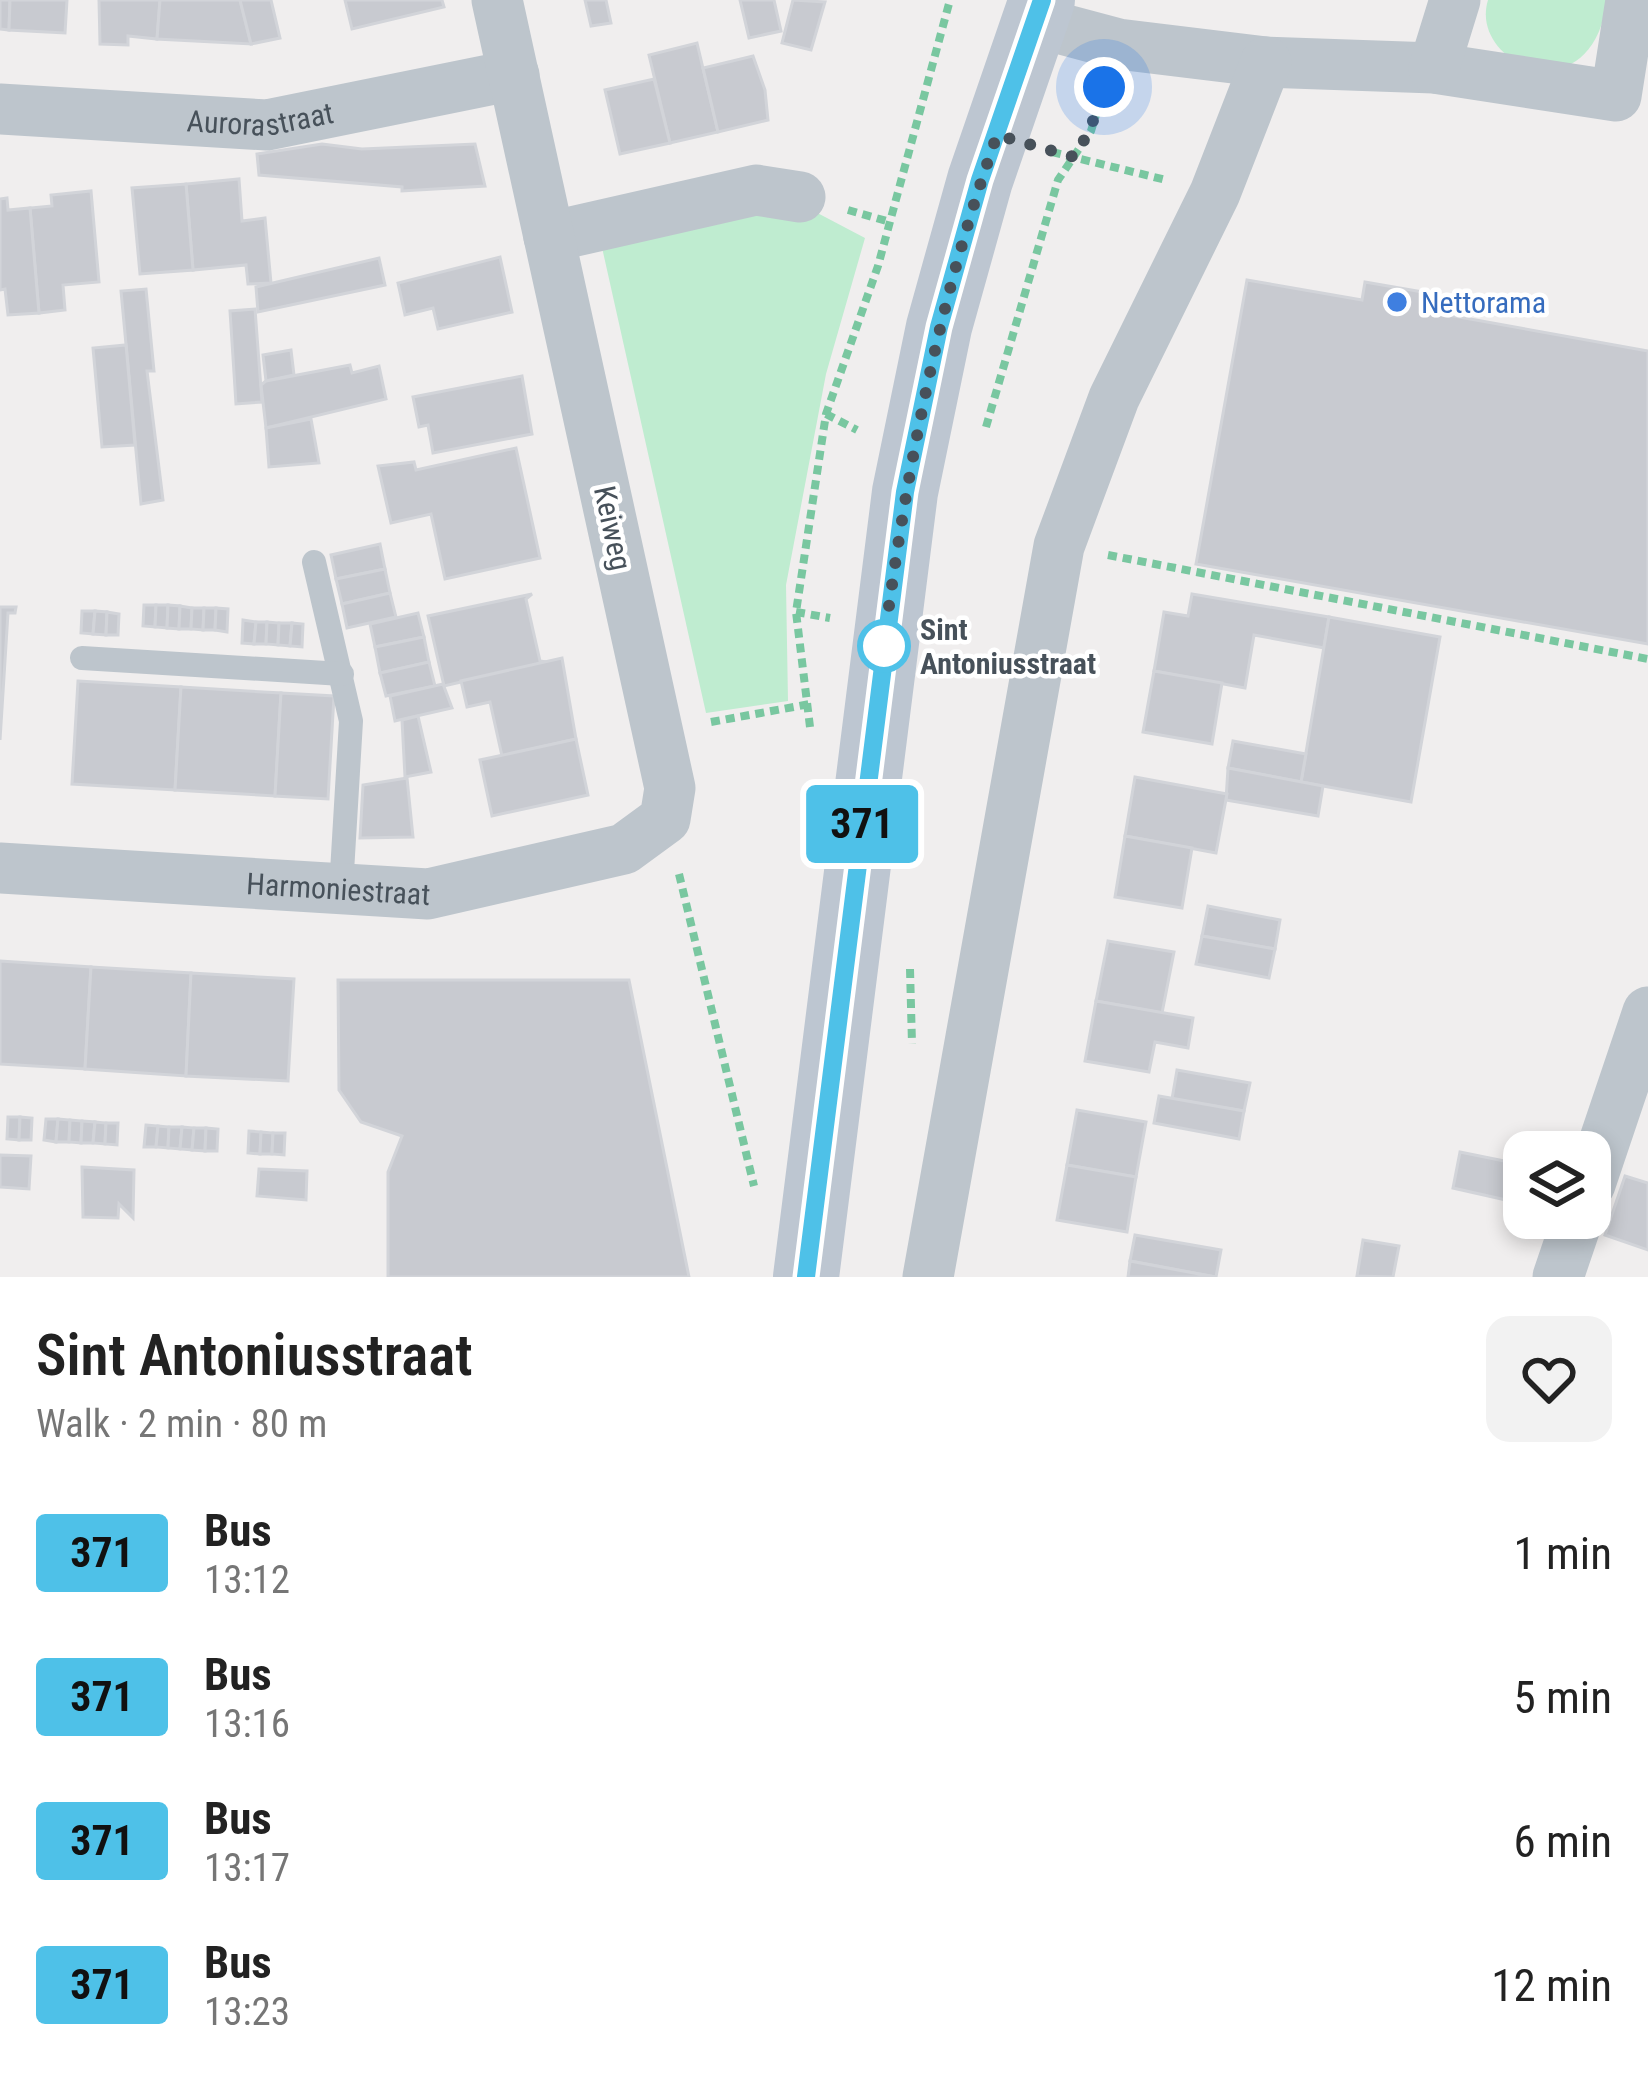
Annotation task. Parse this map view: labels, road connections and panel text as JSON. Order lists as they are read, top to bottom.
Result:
{
  "streets": {
    "street": ["Aurorastraat", "Keiweg", "Harmoniestraat"]
  },
  "crossings": [
    ["Aurorastraat", "Keiweg"],
    ["Keiweg", "Harmoniestraat"]
  ],
  "places": ["Nettorama", "Sint Antoniusstraat"],
  "lines": ["bus line 371"],
  "page": {
    "on_map": "371",
    "heading": ["Sint Antoniusstraat", "Walk · 2 min · 80 m"],
    "list": [
      {
        "mark": "371",
        "name": "Bus",
        "note": "13:12",
        "value": "1 min"
      },
      {
        "mark": "371",
        "name": "Bus",
        "note": "13:16",
        "value": "5 min"
      },
      {
        "mark": "371",
        "name": "Bus",
        "note": "13:17",
        "value": "6 min"
      },
      {
        "mark": "371",
        "name": "Bus",
        "note": "13:23",
        "value": "12 min"
      }
    ]
  }
}
